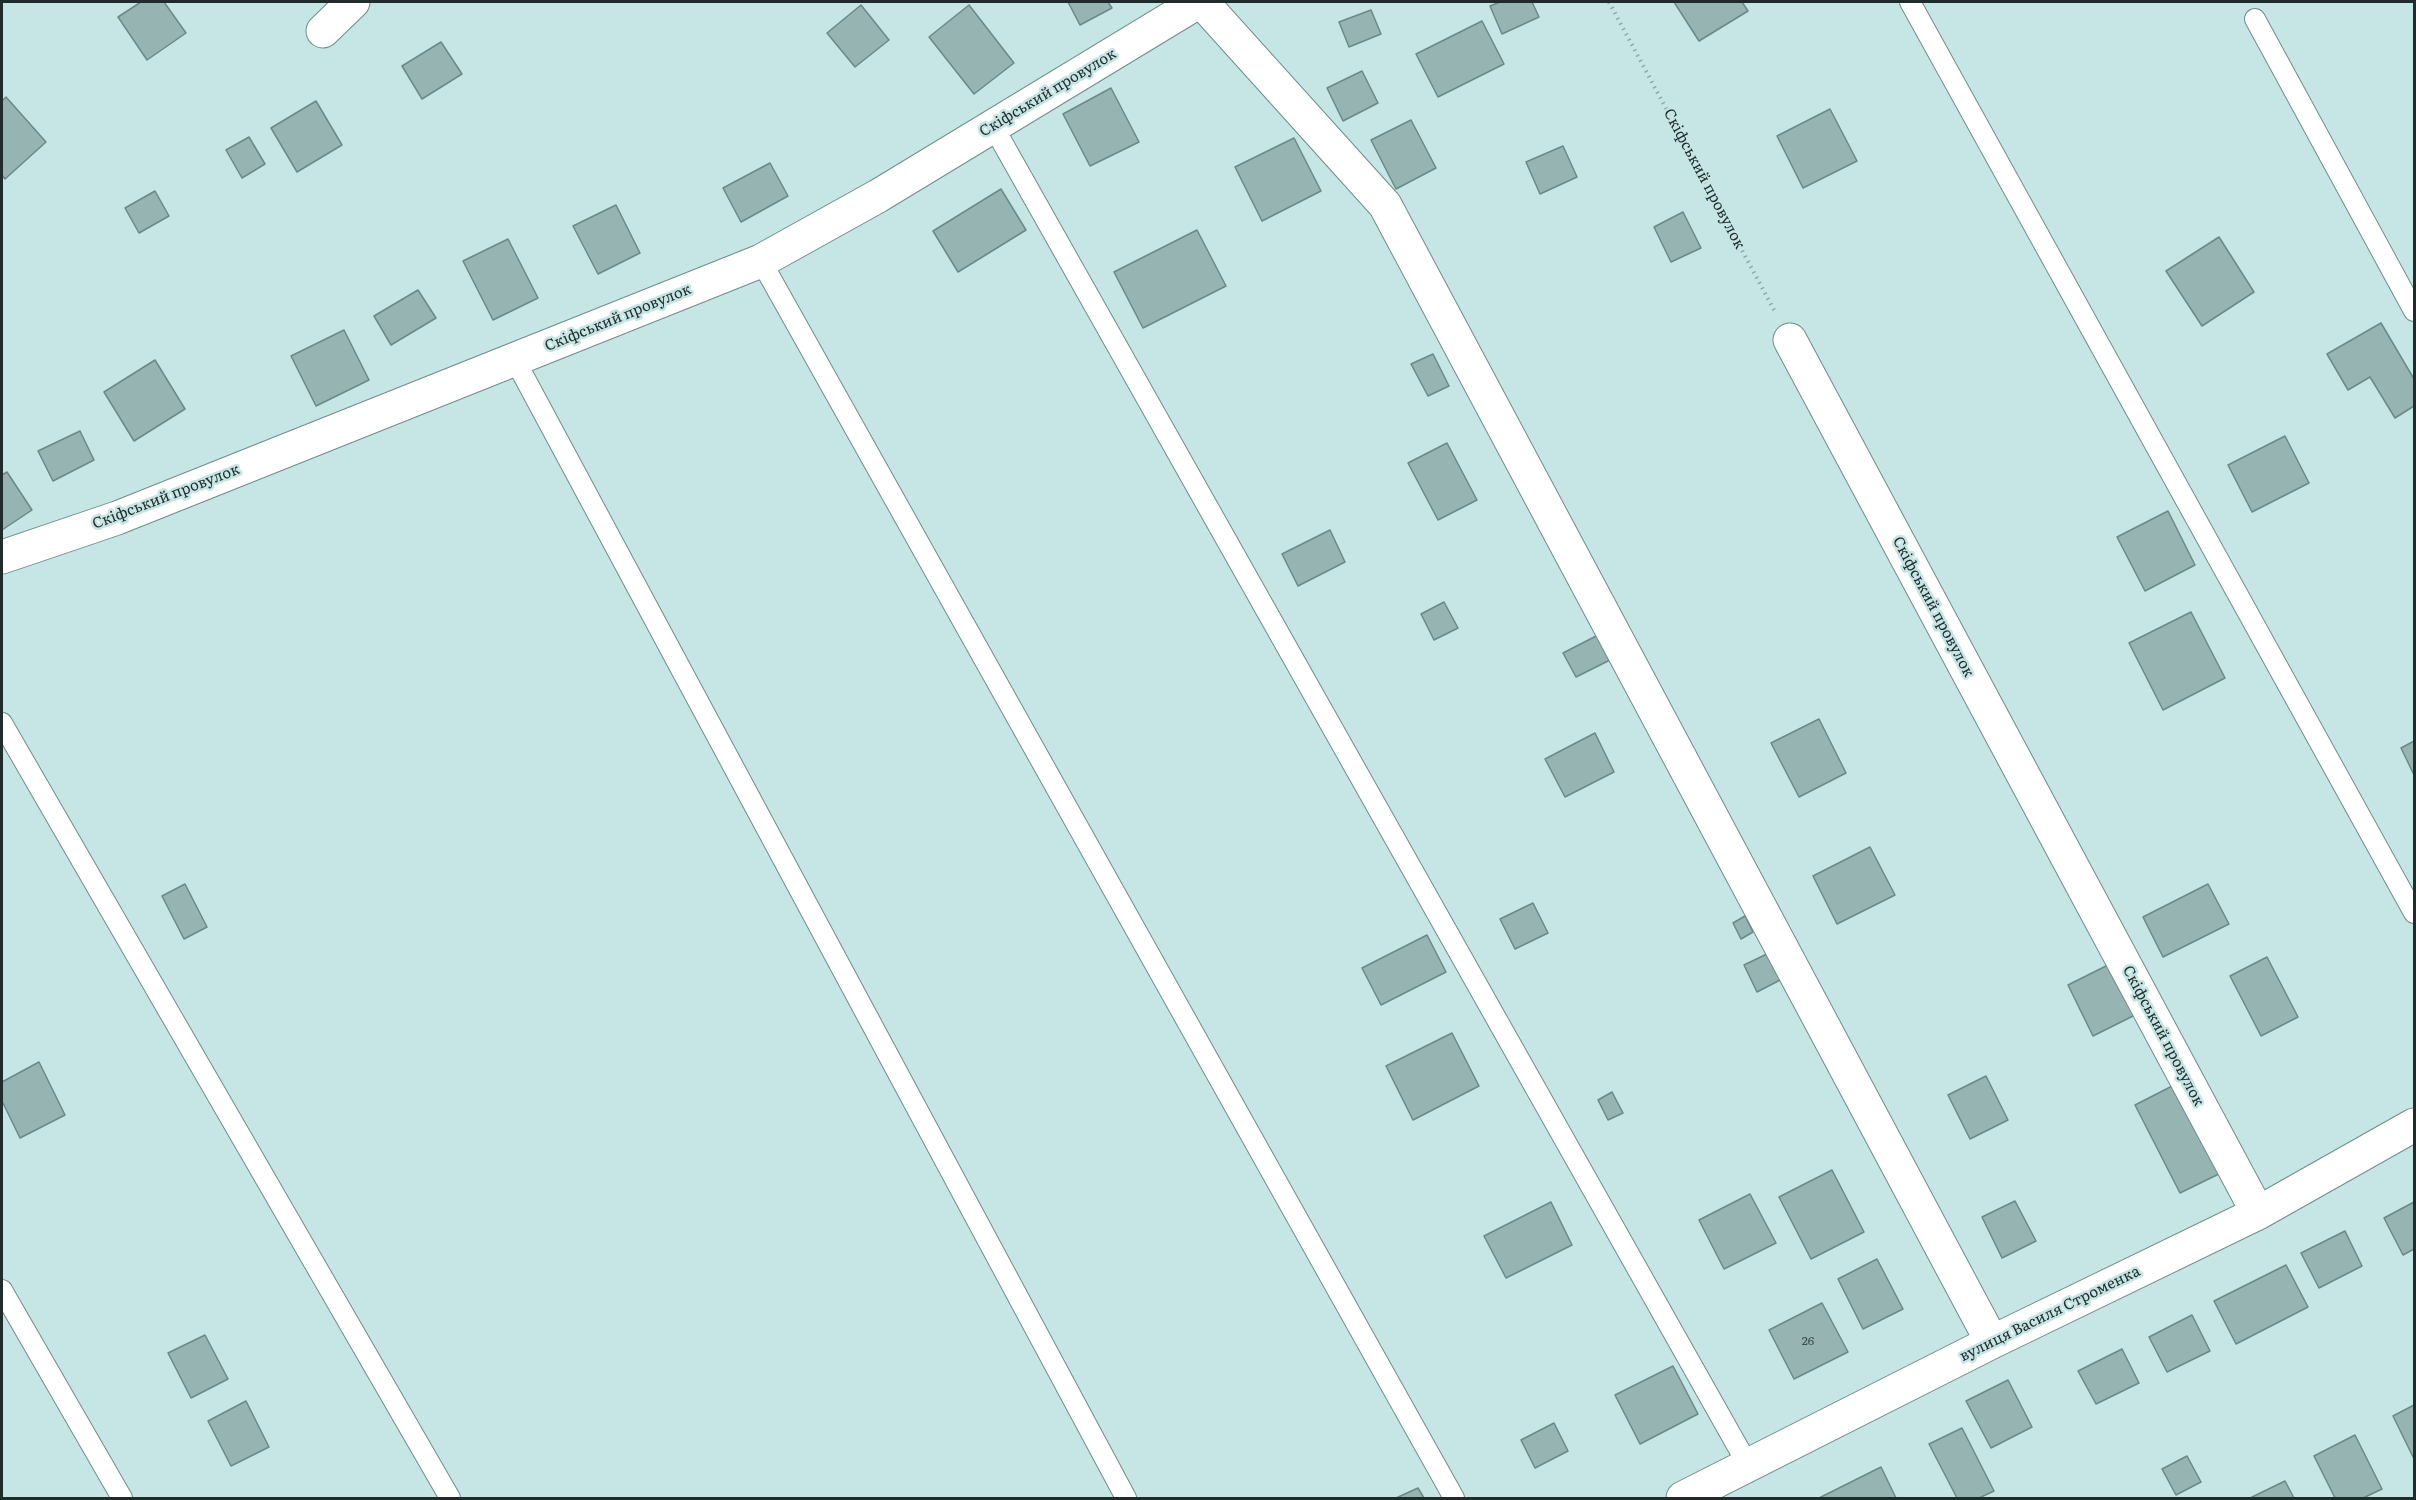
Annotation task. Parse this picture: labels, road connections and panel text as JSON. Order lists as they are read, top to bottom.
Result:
{
  "streets": {
    "street": ["Скіфський провулок", "вулиця Василя Строменка"]
  },
  "crossings": [
    ["Скіфський провулок", "вулиця Василя Строменка"]
  ],
  "house_numbers": ["26"]
}
